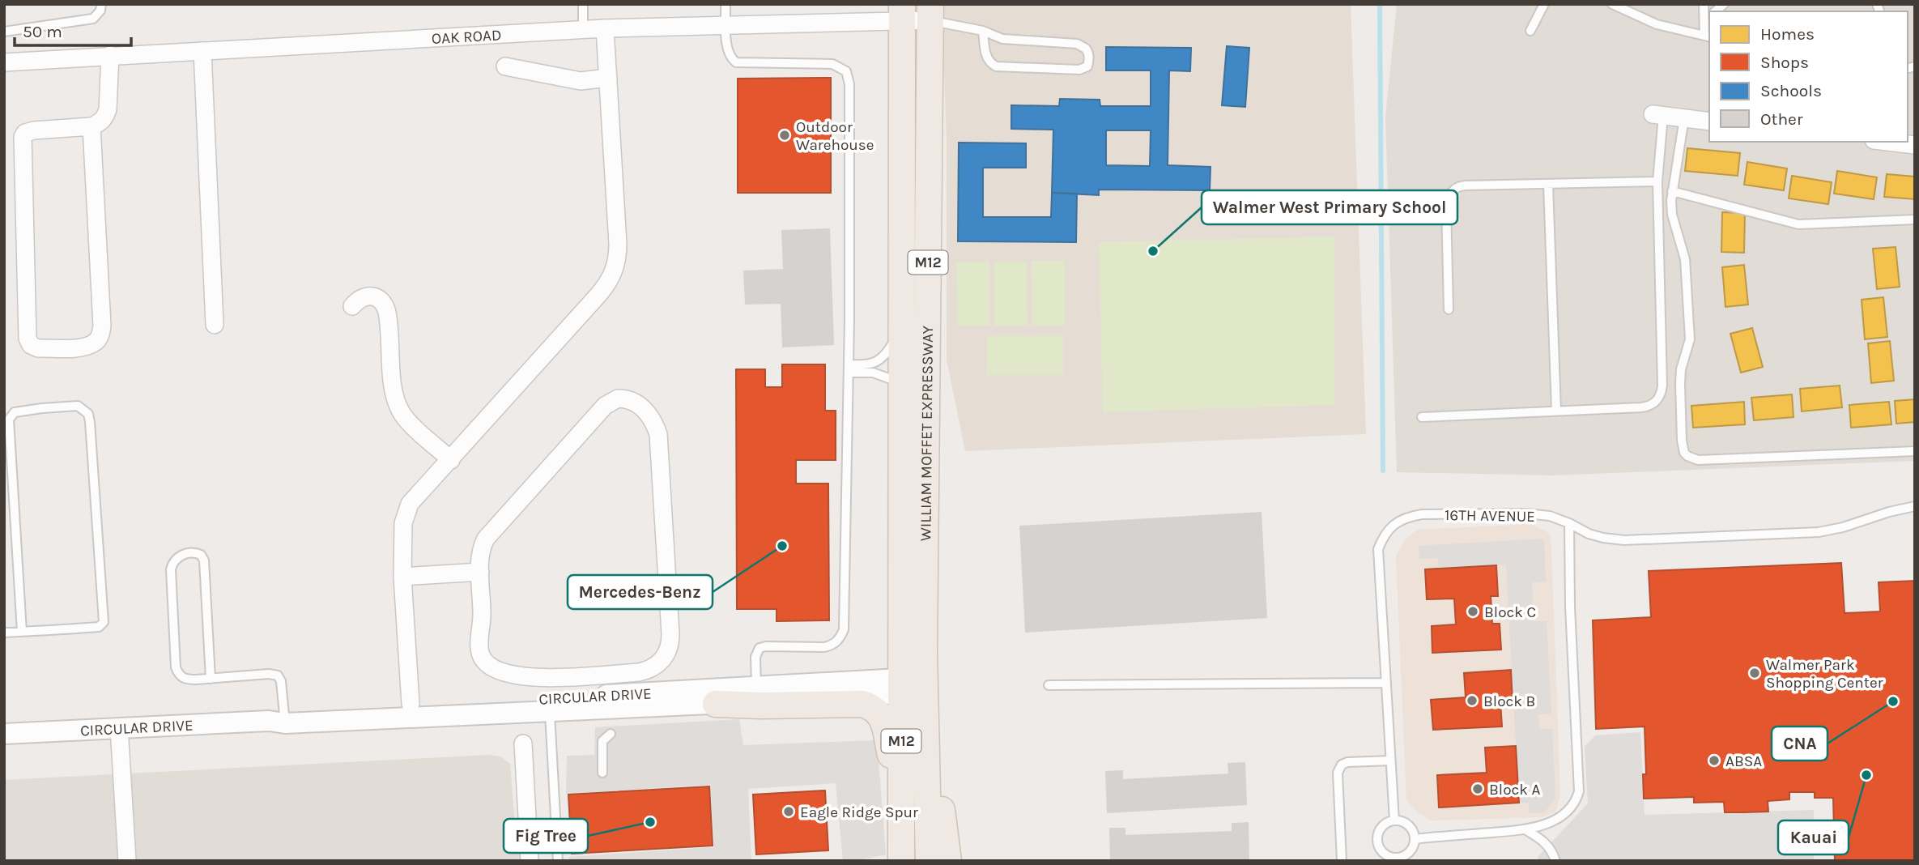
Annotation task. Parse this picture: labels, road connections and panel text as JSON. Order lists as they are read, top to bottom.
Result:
{
  "streets": {
    "main road": ["M12", "WILLIAM MOFFET EXPRESSWAY"],
    "street": ["OAK ROAD", "CIRCULAR DRIVE"],
    "lane": ["16TH AVENUE"]
  },
  "crossings": [
    ["OAK ROAD", "WILLIAM MOFFET EXPRESSWAY"],
    ["M12", "WILLIAM MOFFET EXPRESSWAY"],
    ["M12", "CIRCULAR DRIVE"],
    ["WILLIAM MOFFET EXPRESSWAY", "CIRCULAR DRIVE"]
  ],
  "places": [
    "Outdoor Warehouse",
    "Walmer West Primary School",
    "Mercedes-Benz",
    "Block C",
    "Walmer Park Shopping Center",
    "Block B",
    "CNA",
    "ABSA",
    "Kauai",
    "Block A",
    "Eagle Ridge Spur",
    "Fig Tree"
  ],
  "legend": [
    "Homes",
    "Shops",
    "Schools",
    "Other"
  ],
  "scale_bar": "50 m"
}
